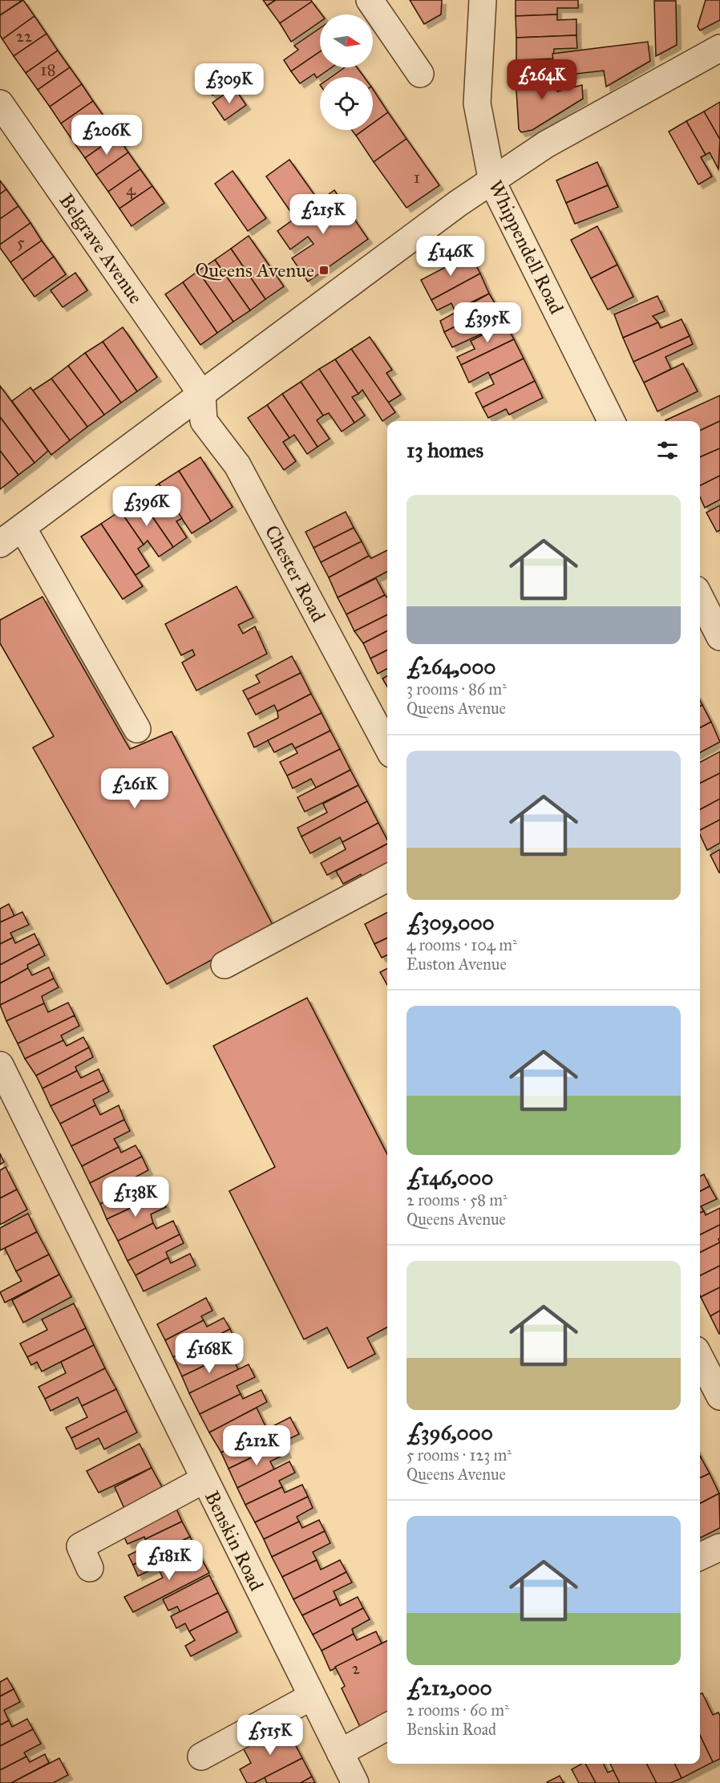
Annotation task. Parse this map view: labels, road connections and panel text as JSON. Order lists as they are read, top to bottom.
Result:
{
  "streets": {
    "street": [
      "Whippendell Road",
      "Belgrave Avenue",
      "Chester Road",
      "Benskin Road"
    ]
  },
  "crossings": [
    ["Belgrave Avenue", "Chester Road"]
  ],
  "places": {
    "transit": ["Queens Avenue"]
  },
  "house_numbers": [
    "22",
    "18",
    "1",
    "4",
    "5",
    "2"
  ],
  "north": "right",
  "page": {
    "price": [
      "£264K",
      "£309K",
      "£206K",
      "£215K",
      "£146K",
      "£395K",
      "£396K",
      "£261K",
      "£138K",
      "£168K",
      "£212K",
      "£181K",
      "£515K"
    ],
    "heading": "13 homes",
    "list": [
      {
        "name": "£264,000",
        "note": "3 rooms · 86 m² · Queens Avenue"
      },
      {
        "name": "£309,000",
        "note": "4 rooms · 104 m² · Euston Avenue"
      },
      {
        "name": "£146,000",
        "note": "2 rooms · 58 m² · Queens Avenue"
      },
      {
        "name": "£396,000",
        "note": "5 rooms · 123 m² · Queens Avenue"
      },
      {
        "name": "£212,000",
        "note": "2 rooms · 60 m² · Benskin Road"
      }
    ]
  }
}
